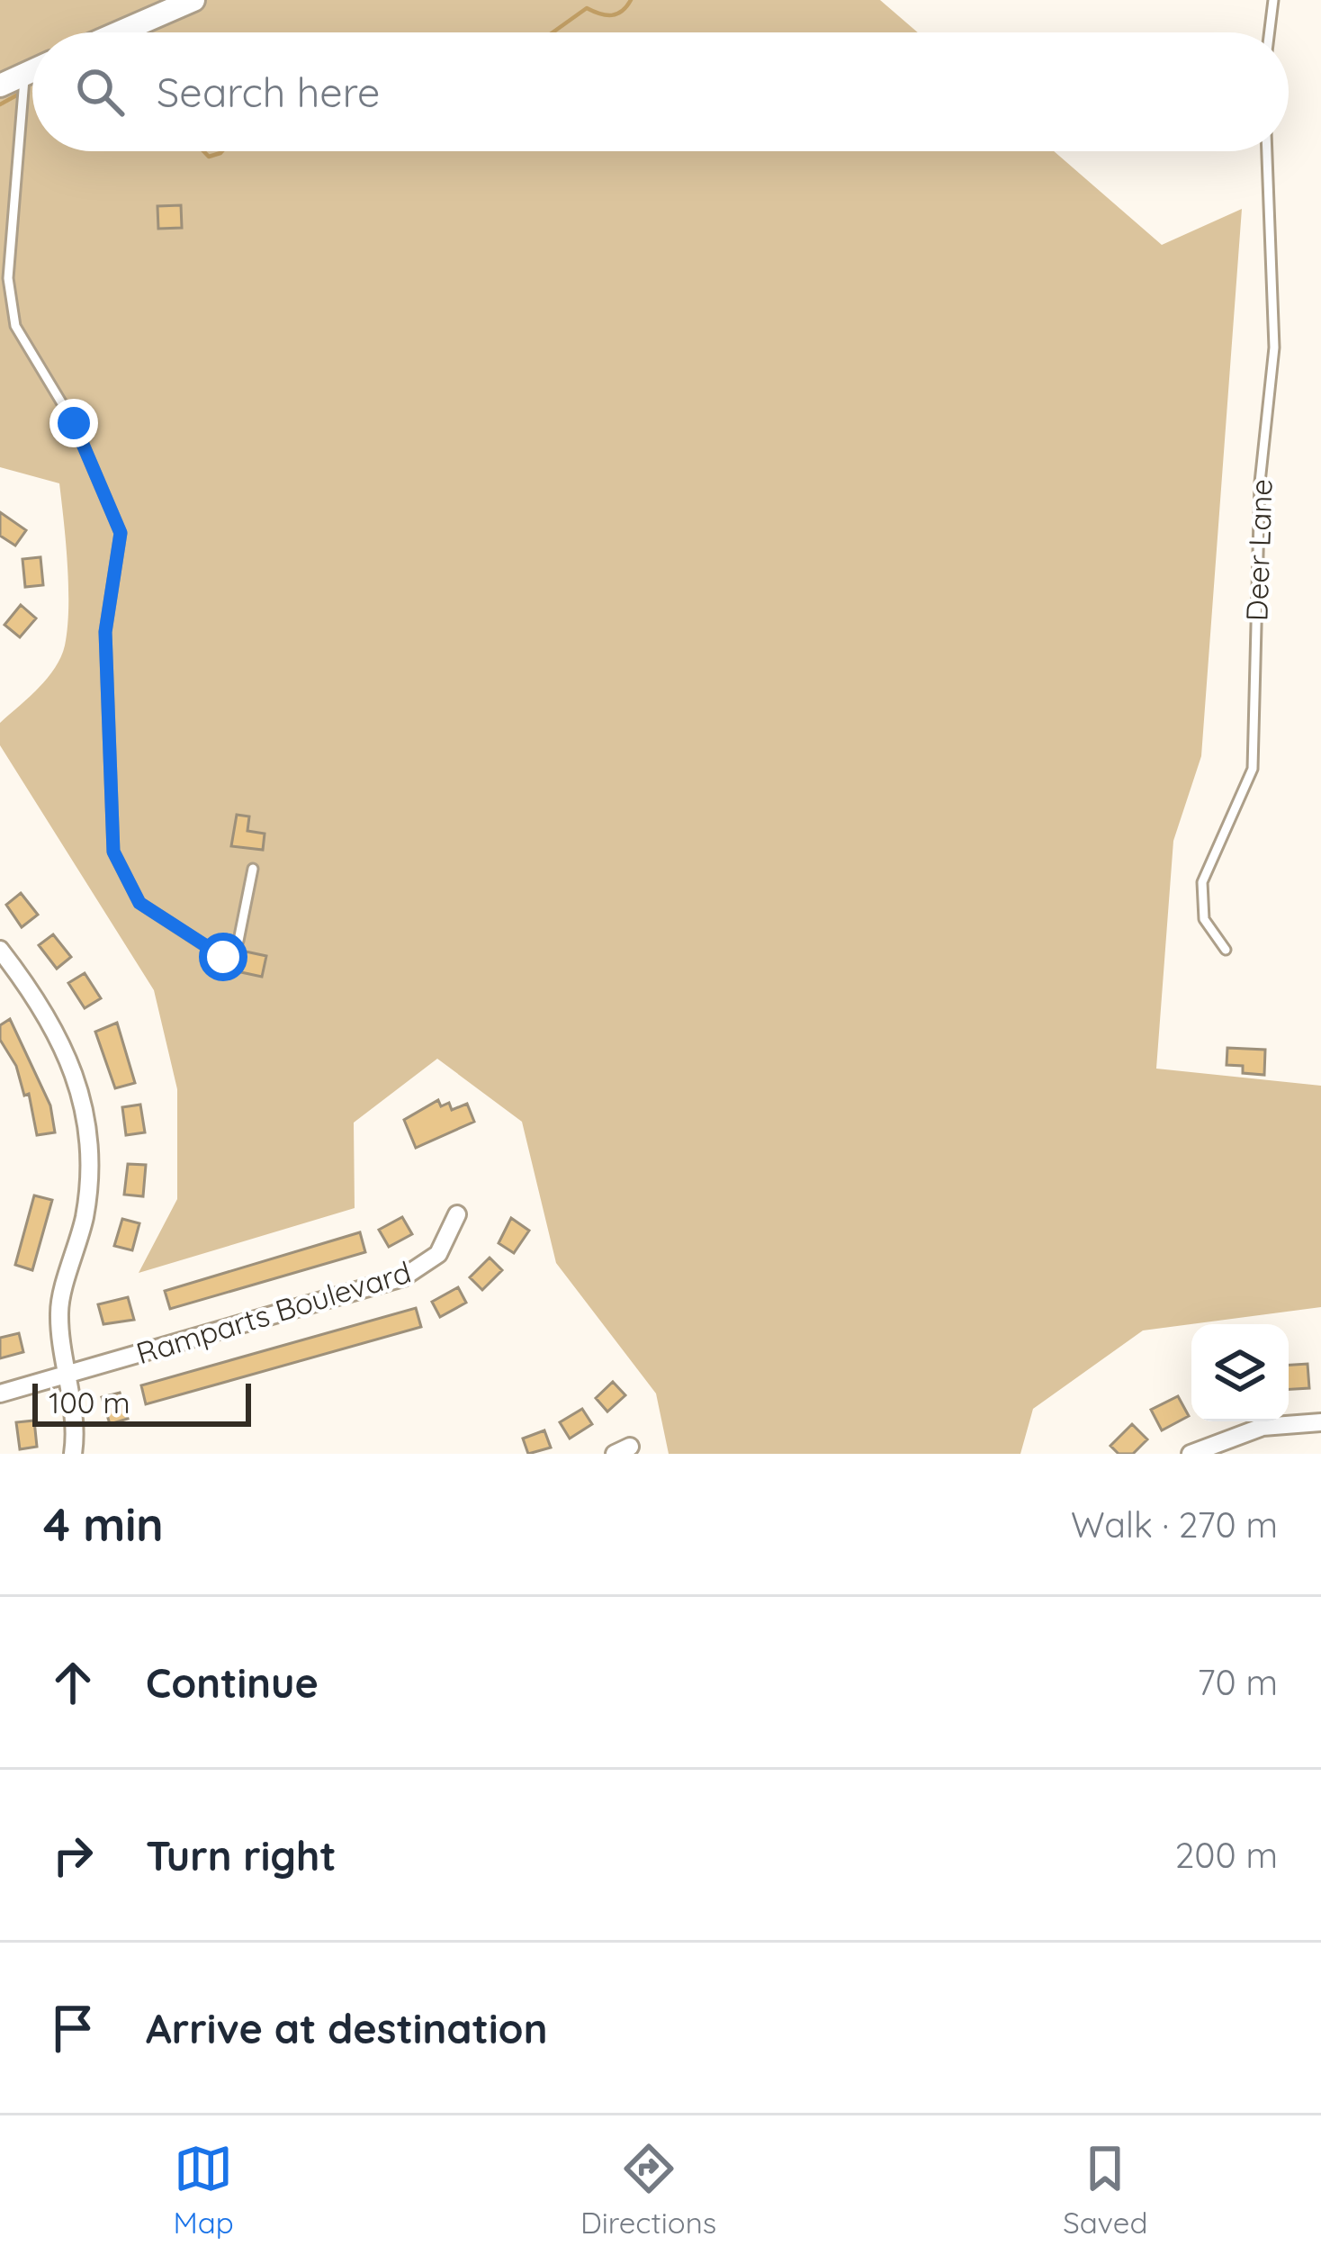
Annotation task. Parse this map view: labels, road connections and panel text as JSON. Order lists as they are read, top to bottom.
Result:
{
  "streets": {
    "street": ["Ramparts Boulevard"],
    "lane": ["Deer Lane"]
  },
  "scale_bar": "100 m",
  "page": {
    "search": "Search here",
    "scale": "100 m",
    "heading": ["4 min", "Walk · 270 m"],
    "list": [
      ["Continue", "70 m"],
      ["Turn right", "200 m"],
      "Arrive at destination"
    ],
    "nav": ["Map", "Directions", "Saved"]
  }
}
